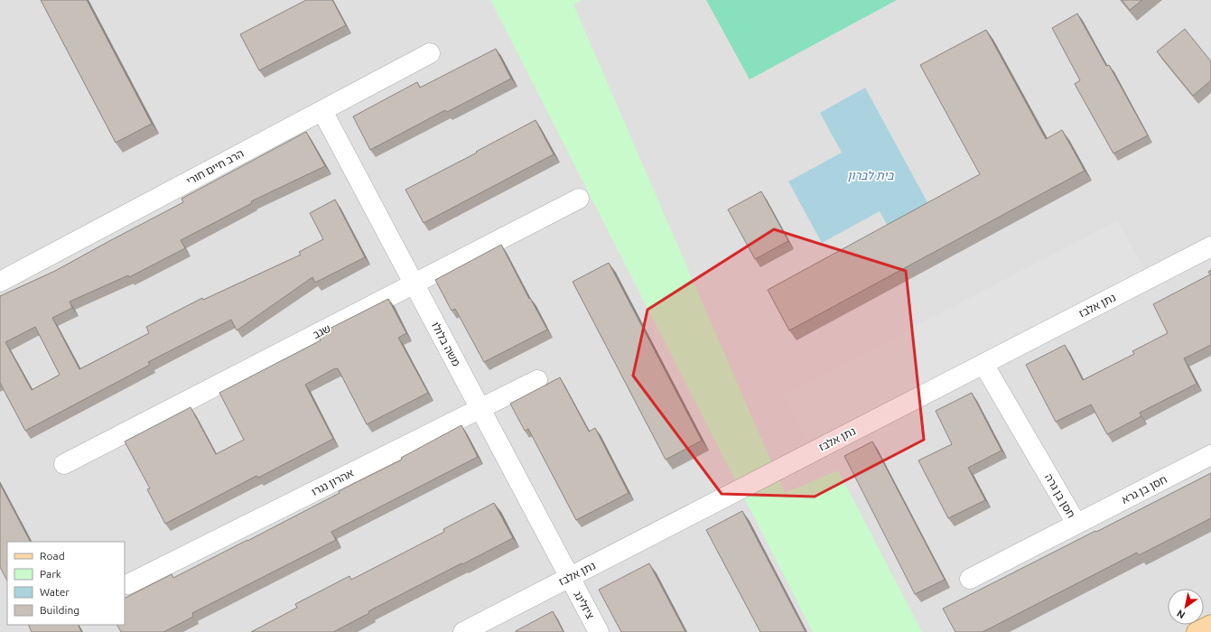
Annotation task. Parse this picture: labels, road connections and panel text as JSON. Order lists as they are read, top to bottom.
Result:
{
  "streets": {
    "street": [
      "הרב חיים חורי",
      "נתן אלבז",
      "שגב",
      "משה בלולו",
      "אהרון נגרו",
      "חסן בן גרא",
      "חסן בן גרה",
      "ציזלינג"
    ]
  },
  "crossings": [
    ["הרב חיים חורי", "משה בלולו"],
    ["נתן אלבז", "משה בלולו"],
    ["נתן אלבז", "חסן בן גרה"],
    ["נתן אלבז", "ציזלינג"],
    ["שגב", "משה בלולו"],
    ["משה בלולו", "אהרון נגרו"],
    ["משה בלולו", "ציזלינג"],
    ["חסן בן גרא", "חסן בן גרה"]
  ],
  "water": ["בית לברון"],
  "legend": [
    "Road",
    "Park",
    "Water",
    "Building"
  ],
  "north": "bottom left"
}
